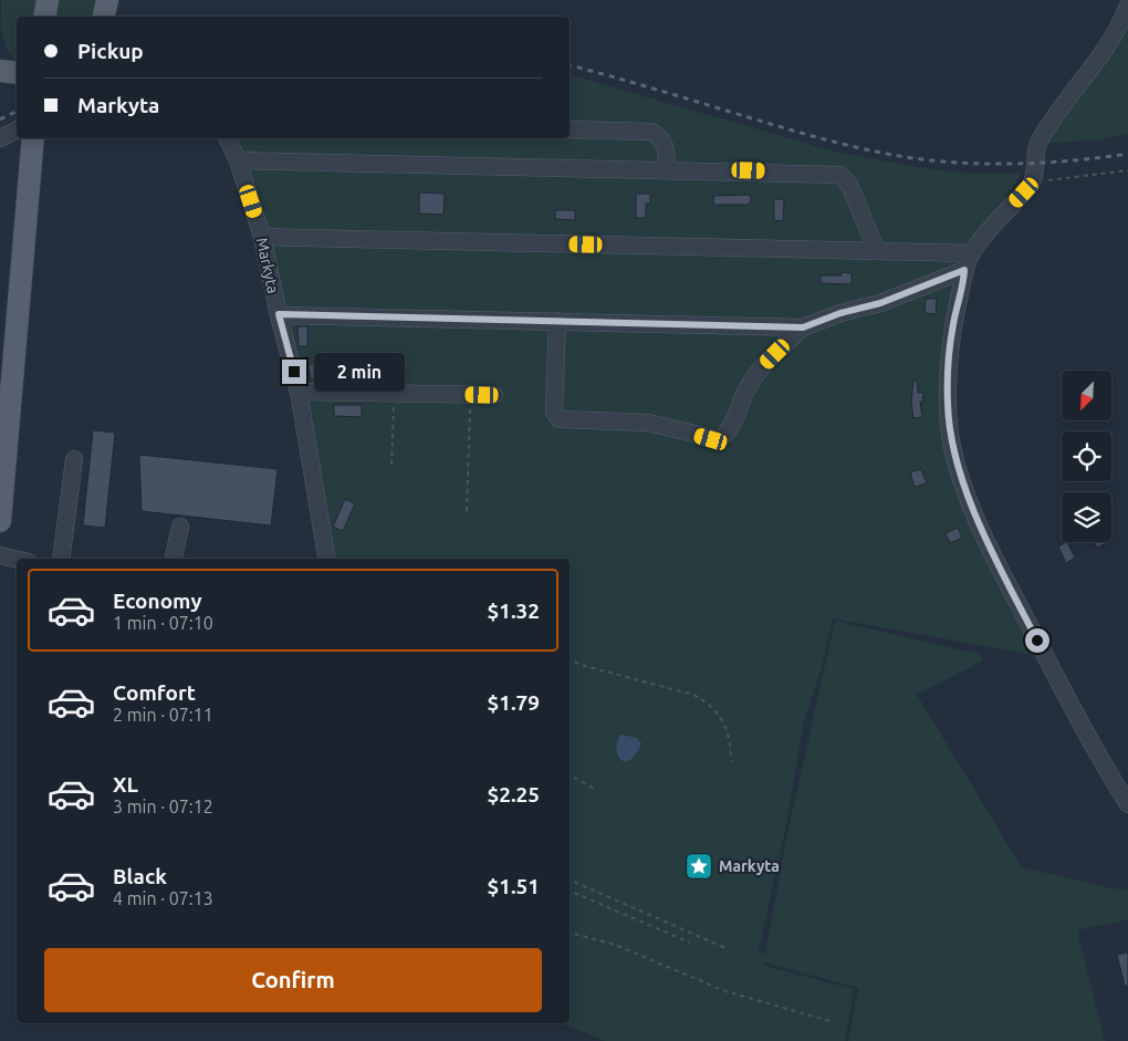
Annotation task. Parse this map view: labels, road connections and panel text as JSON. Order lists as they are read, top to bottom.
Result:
{
  "streets": {
    "street": ["Markyta"]
  },
  "places": {
    "place": ["Markyta"]
  },
  "north": "bottom left",
  "page": {
    "banner": ["Pickup", "Markyta"],
    "bubble": "2 min",
    "list": [
      {
        "name": "Economy",
        "note": "1 min · 07:10",
        "value": "$1.32"
      },
      {
        "name": "Comfort",
        "note": "2 min · 07:11",
        "value": "$1.79"
      },
      {
        "name": "XL",
        "note": "3 min · 07:12",
        "value": "$2.25"
      },
      {
        "name": "Black",
        "note": "4 min · 07:13",
        "value": "$1.51"
      }
    ],
    "buttons": "Confirm"
  }
}
